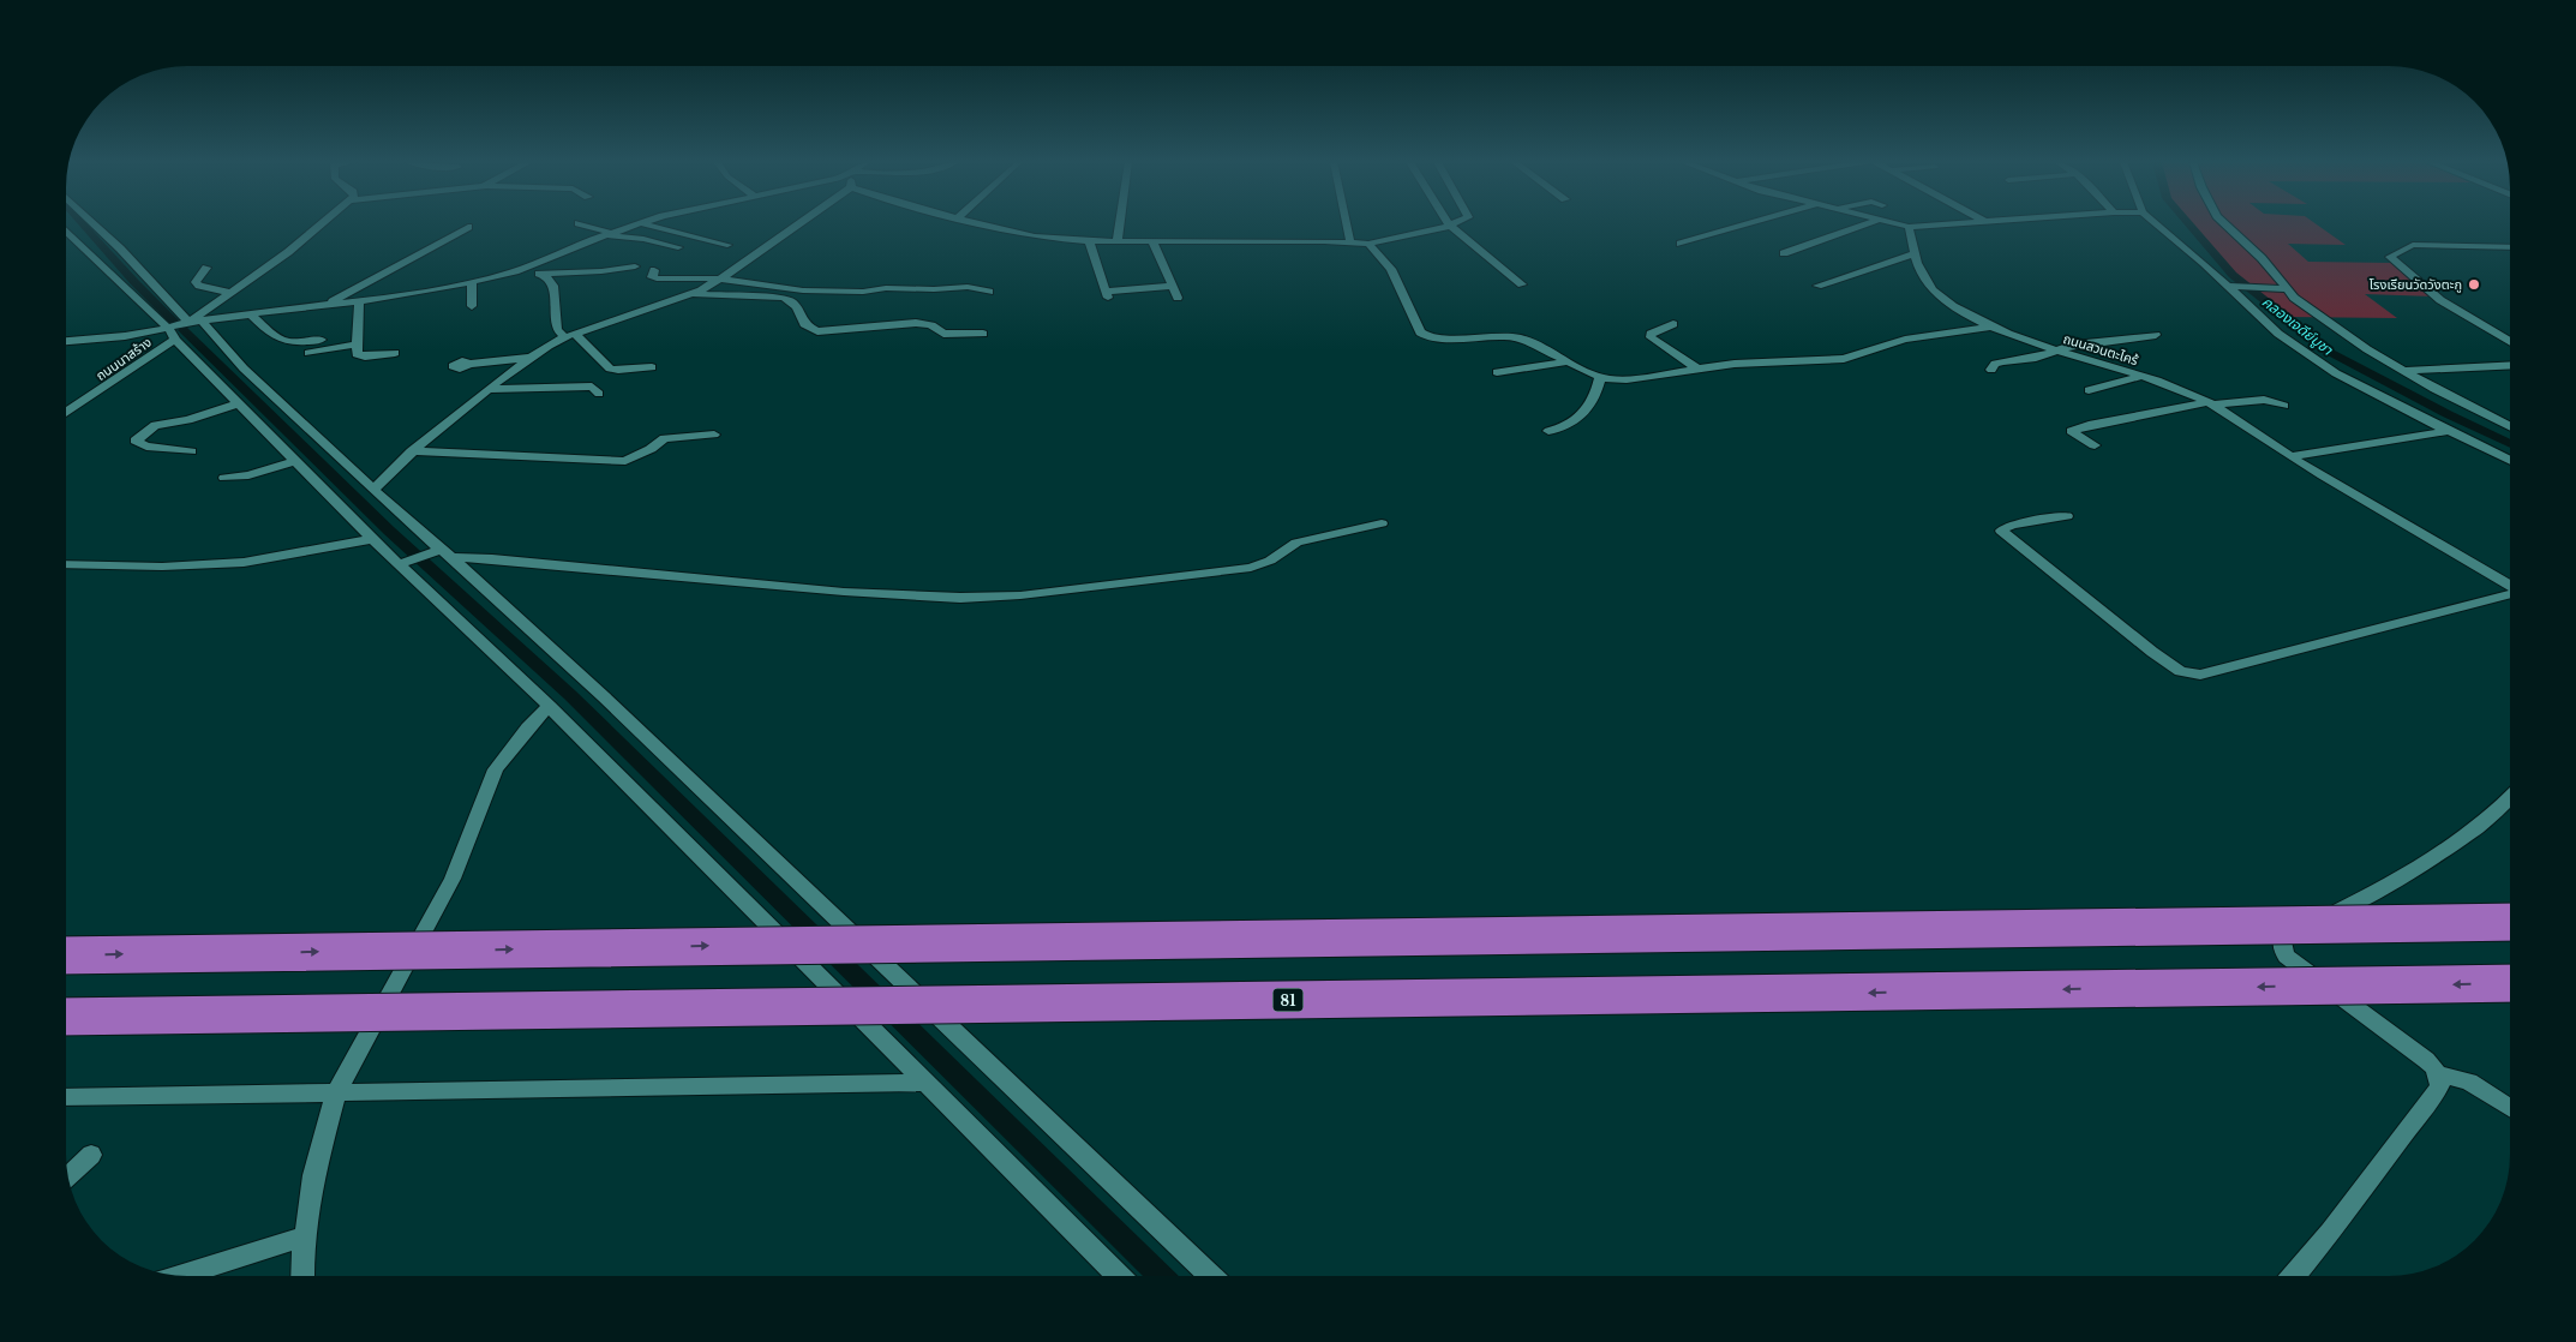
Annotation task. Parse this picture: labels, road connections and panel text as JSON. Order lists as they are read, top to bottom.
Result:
{
  "streets": {
    "highway": ["81"],
    "street": ["ถนนสวนตะไคร้", "ถนนนาสร้าง"]
  },
  "water": ["คลองเจดีย์บูชา"],
  "places": ["โรงเรียนวัดวังตะกู"]
}
